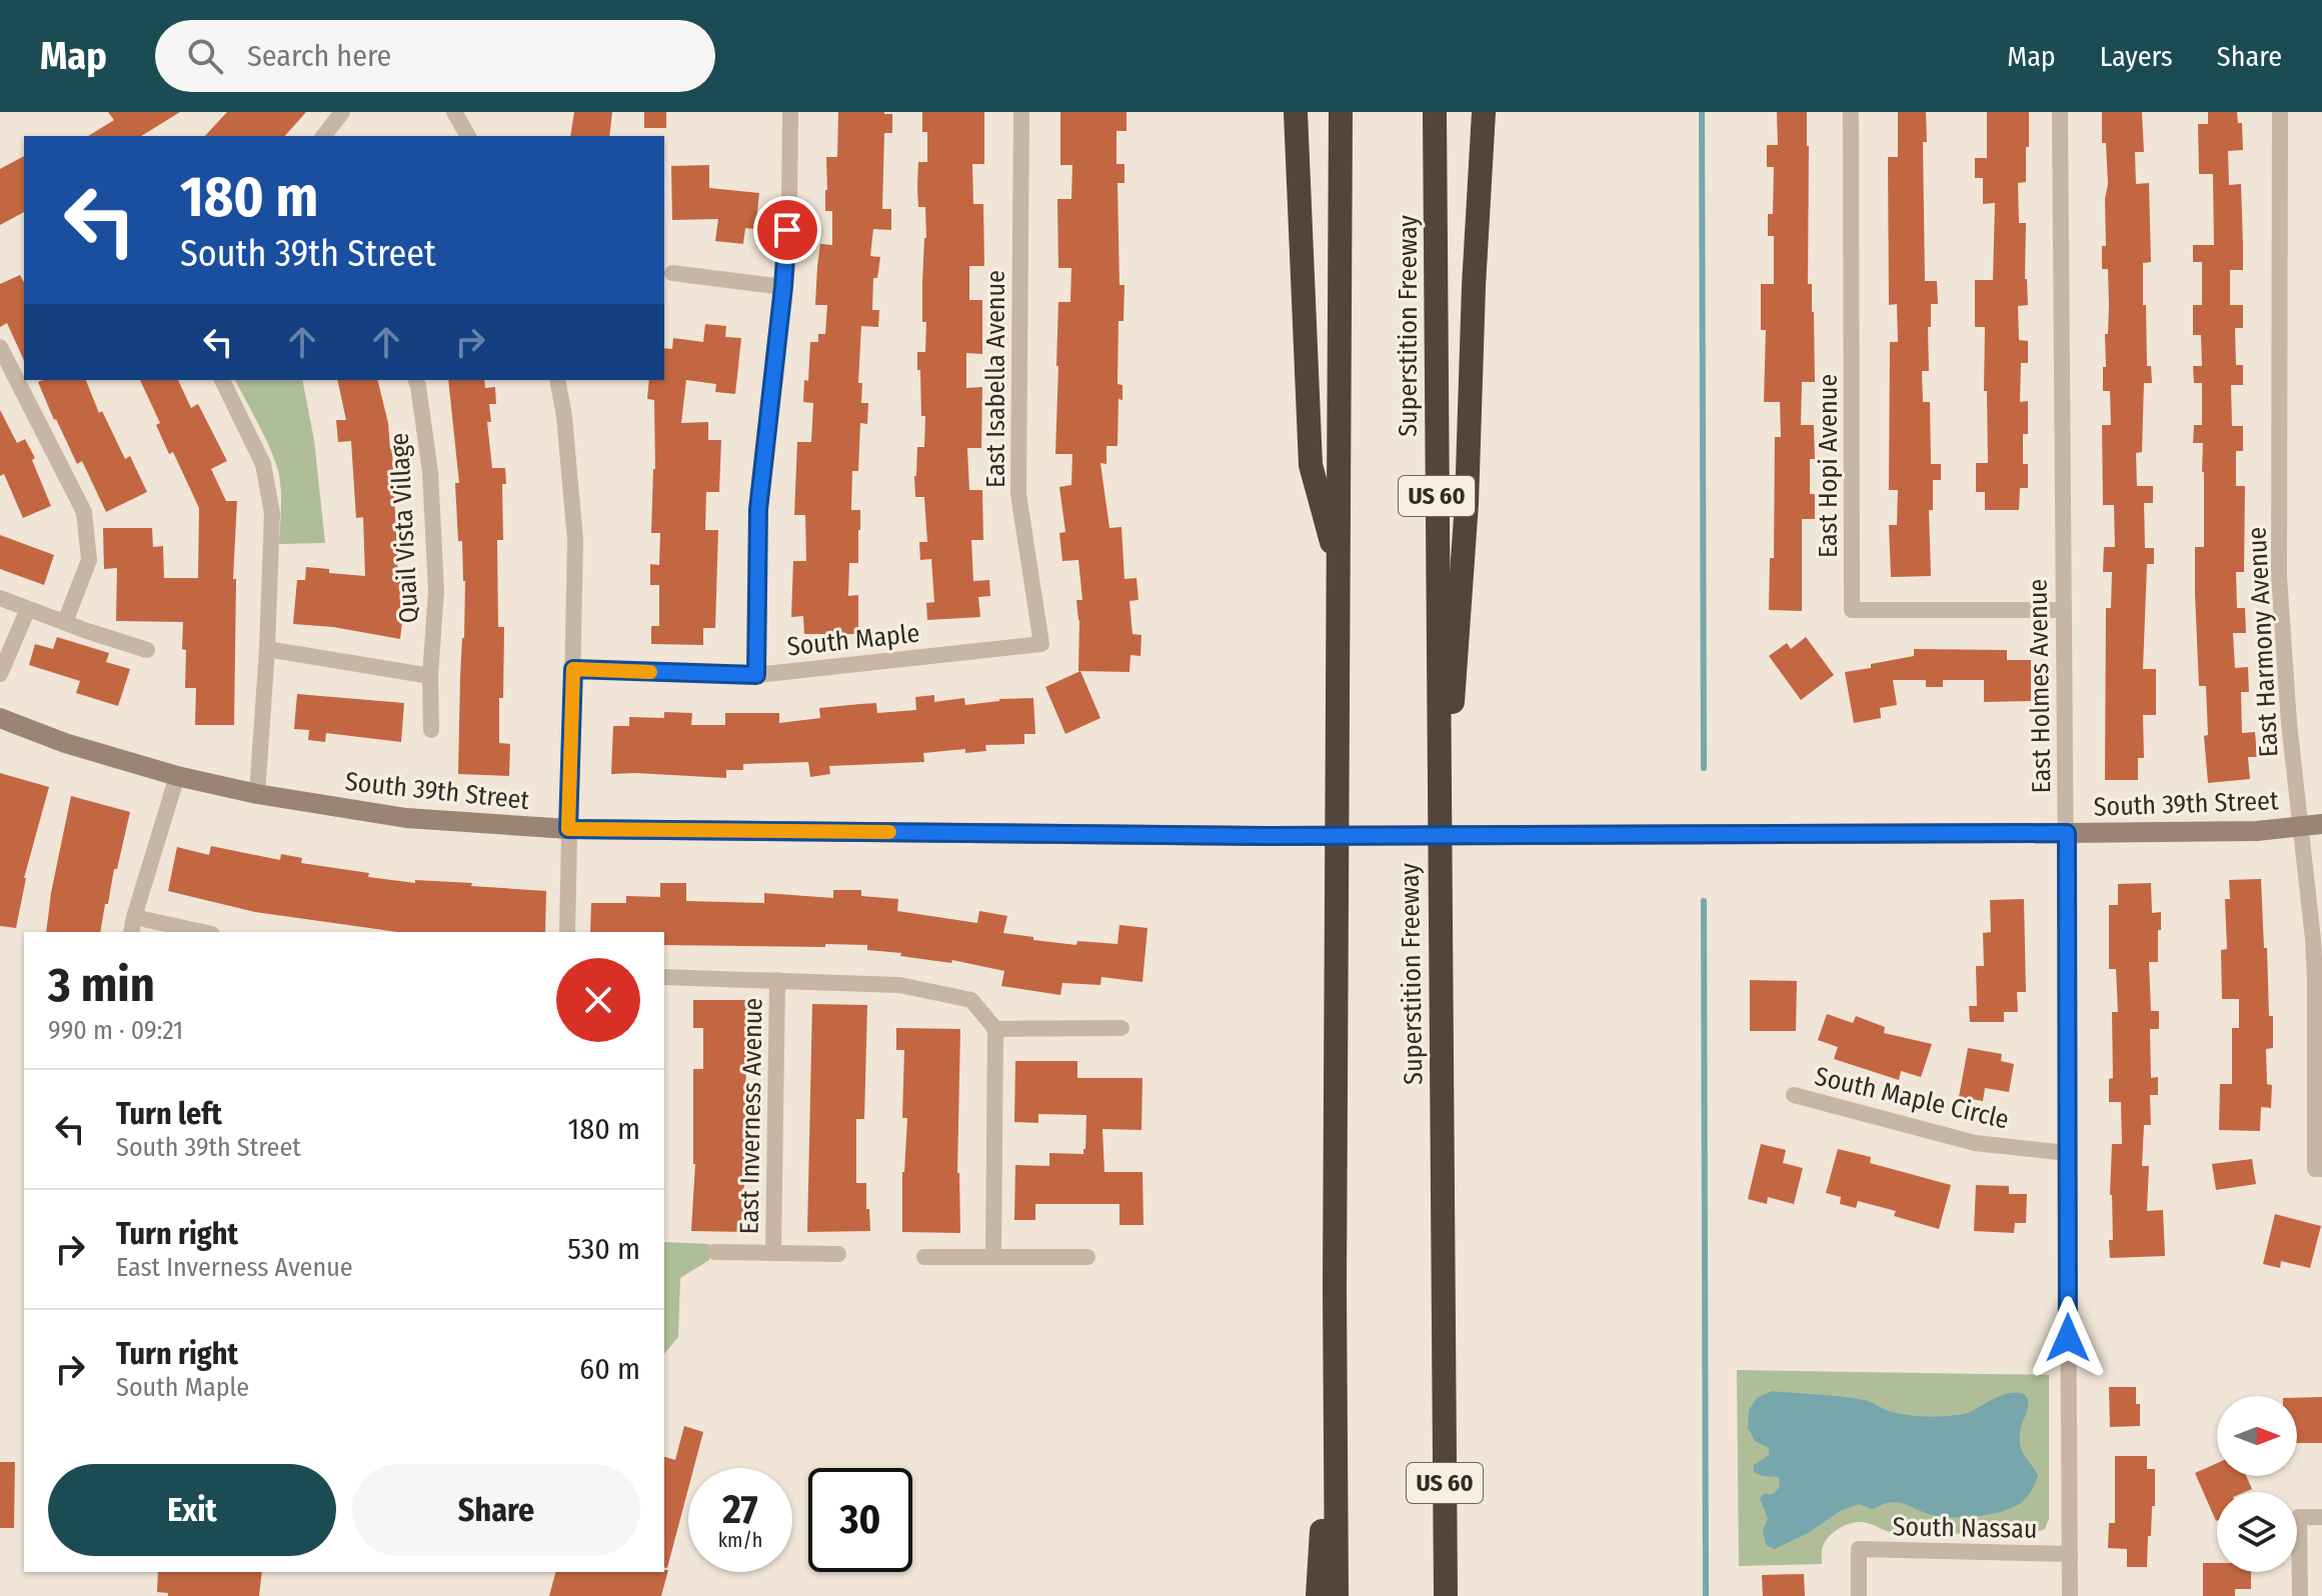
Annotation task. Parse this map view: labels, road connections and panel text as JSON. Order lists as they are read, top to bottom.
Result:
{
  "streets": {
    "highway": ["Superstition Freeway", "US 60"],
    "street": [
      "East Isabella Avenue",
      "East Hopi Avenue",
      "Quail Vista Village",
      "South Maple",
      "East Harmony Avenue",
      "East Holmes Avenue",
      "South 39th Street",
      "South Maple Circle",
      "East Inverness Avenue",
      "South Nassau"
    ]
  },
  "crossings": [
    ["East Isabella Avenue", "South Maple"],
    ["East Hopi Avenue", "East Holmes Avenue"],
    ["East Harmony Avenue", "South 39th Street"],
    ["East Holmes Avenue", "South 39th Street"],
    ["East Holmes Avenue", "South Maple Circle"],
    ["East Holmes Avenue", "South Nassau"]
  ],
  "north": "right",
  "page": {
    "header": "Map",
    "search": "Search here",
    "nav": ["Map", "Layers", "Share"],
    "turn": ["180 m", "South 39th Street"],
    "heading": ["3 min", "990 m · 09:21"],
    "list": [
      {
        "name": "Turn left",
        "note": "South 39th Street",
        "value": "180 m"
      },
      {
        "name": "Turn right",
        "note": "East Inverness Avenue",
        "value": "530 m"
      },
      {
        "name": "Turn right",
        "note": "South Maple",
        "value": "60 m"
      }
    ],
    "buttons": ["Exit", "Share"],
    "speed": "27 km/h",
    "limit": "30"
  }
}
